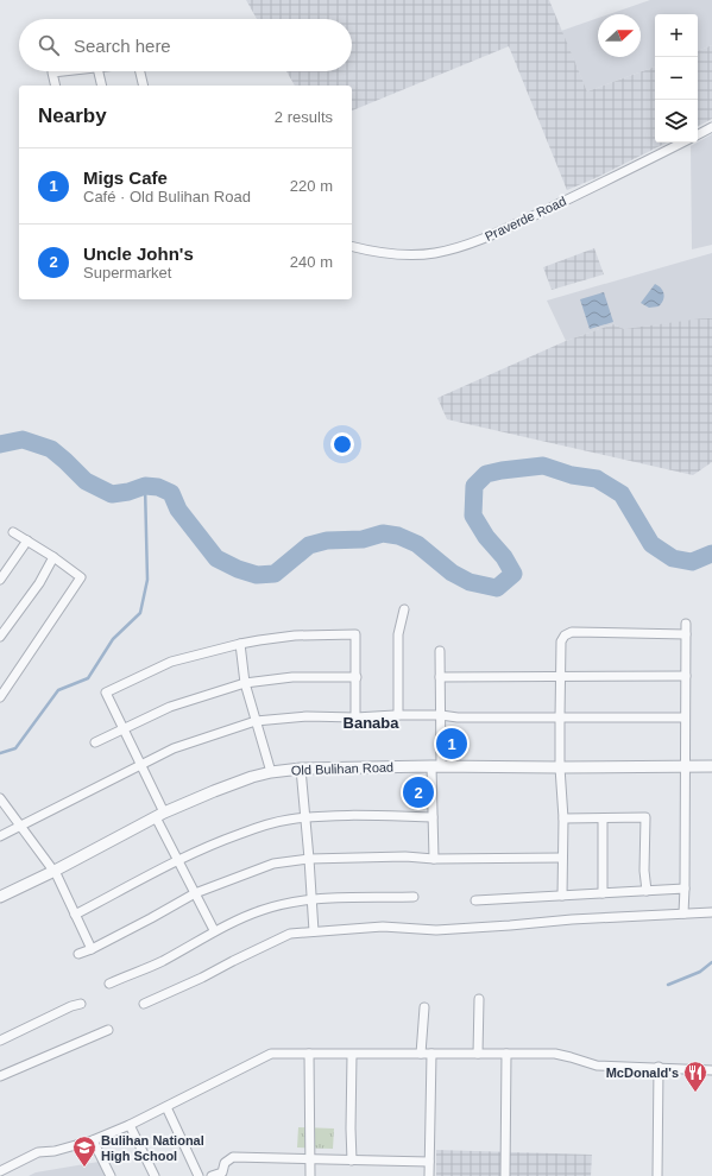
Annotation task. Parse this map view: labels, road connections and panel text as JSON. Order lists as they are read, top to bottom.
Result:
{
  "streets": {
    "street": ["Praverde Road", "Old Bulihan Road"]
  },
  "districts": ["Banaba"],
  "places": {
    "restaurant": ["McDonald's"],
    "school or university": ["Bulihan National High School"]
  },
  "north": "right",
  "page": {
    "map_buttons": ["+", "−"],
    "search": "Search here",
    "heading": ["Nearby", "2 results"],
    "list": [
      {
        "mark": "1",
        "name": "Migs Cafe",
        "note": "Café · Old Bulihan Road",
        "value": "220 m"
      },
      {
        "mark": "2",
        "name": "Uncle John's",
        "note": "Supermarket",
        "value": "240 m"
      }
    ],
    "pins": ["1", "2"]
  }
}
